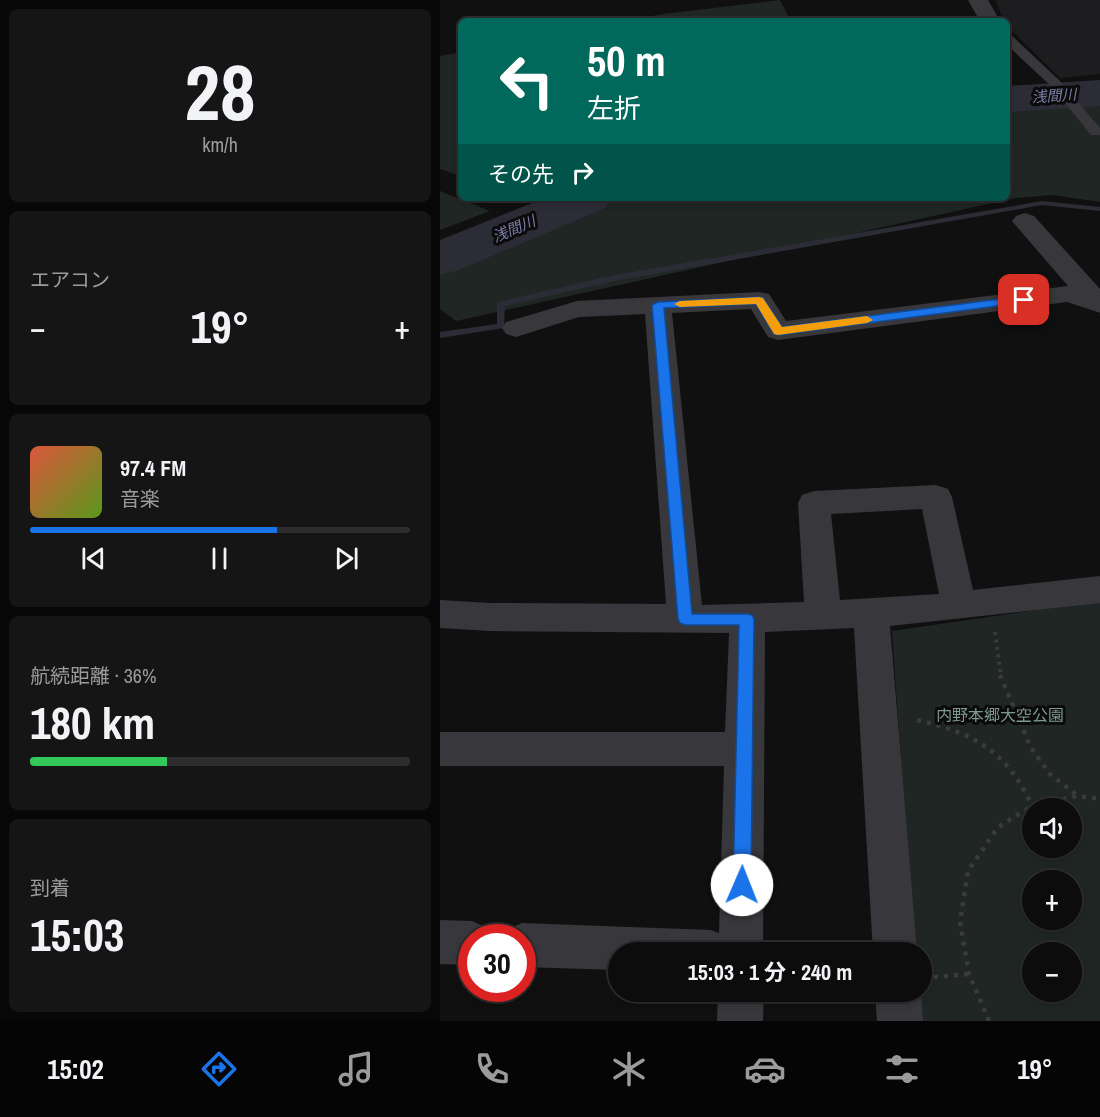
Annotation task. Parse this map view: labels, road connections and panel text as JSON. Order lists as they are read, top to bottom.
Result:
{
  "water": ["浅間川"],
  "parks": ["内野本郷大空公園"],
  "page": {
    "tile": [
      ["28", "km/h"],
      "エアコン",
      ["航続距離 · 36%", "180 km"],
      ["到着", "15:03"]
    ],
    "turn": ["50 m", "左折"],
    "then": "その先",
    "heat": ["−", "19°", "+"],
    "song": ["97.4 FM", "音楽"],
    "map_buttons": ["+", "−"],
    "limit": "30",
    "trip": "15:03 · 1 分 · 240 m",
    "tabs": ["15:02", "19°"]
  }
}
